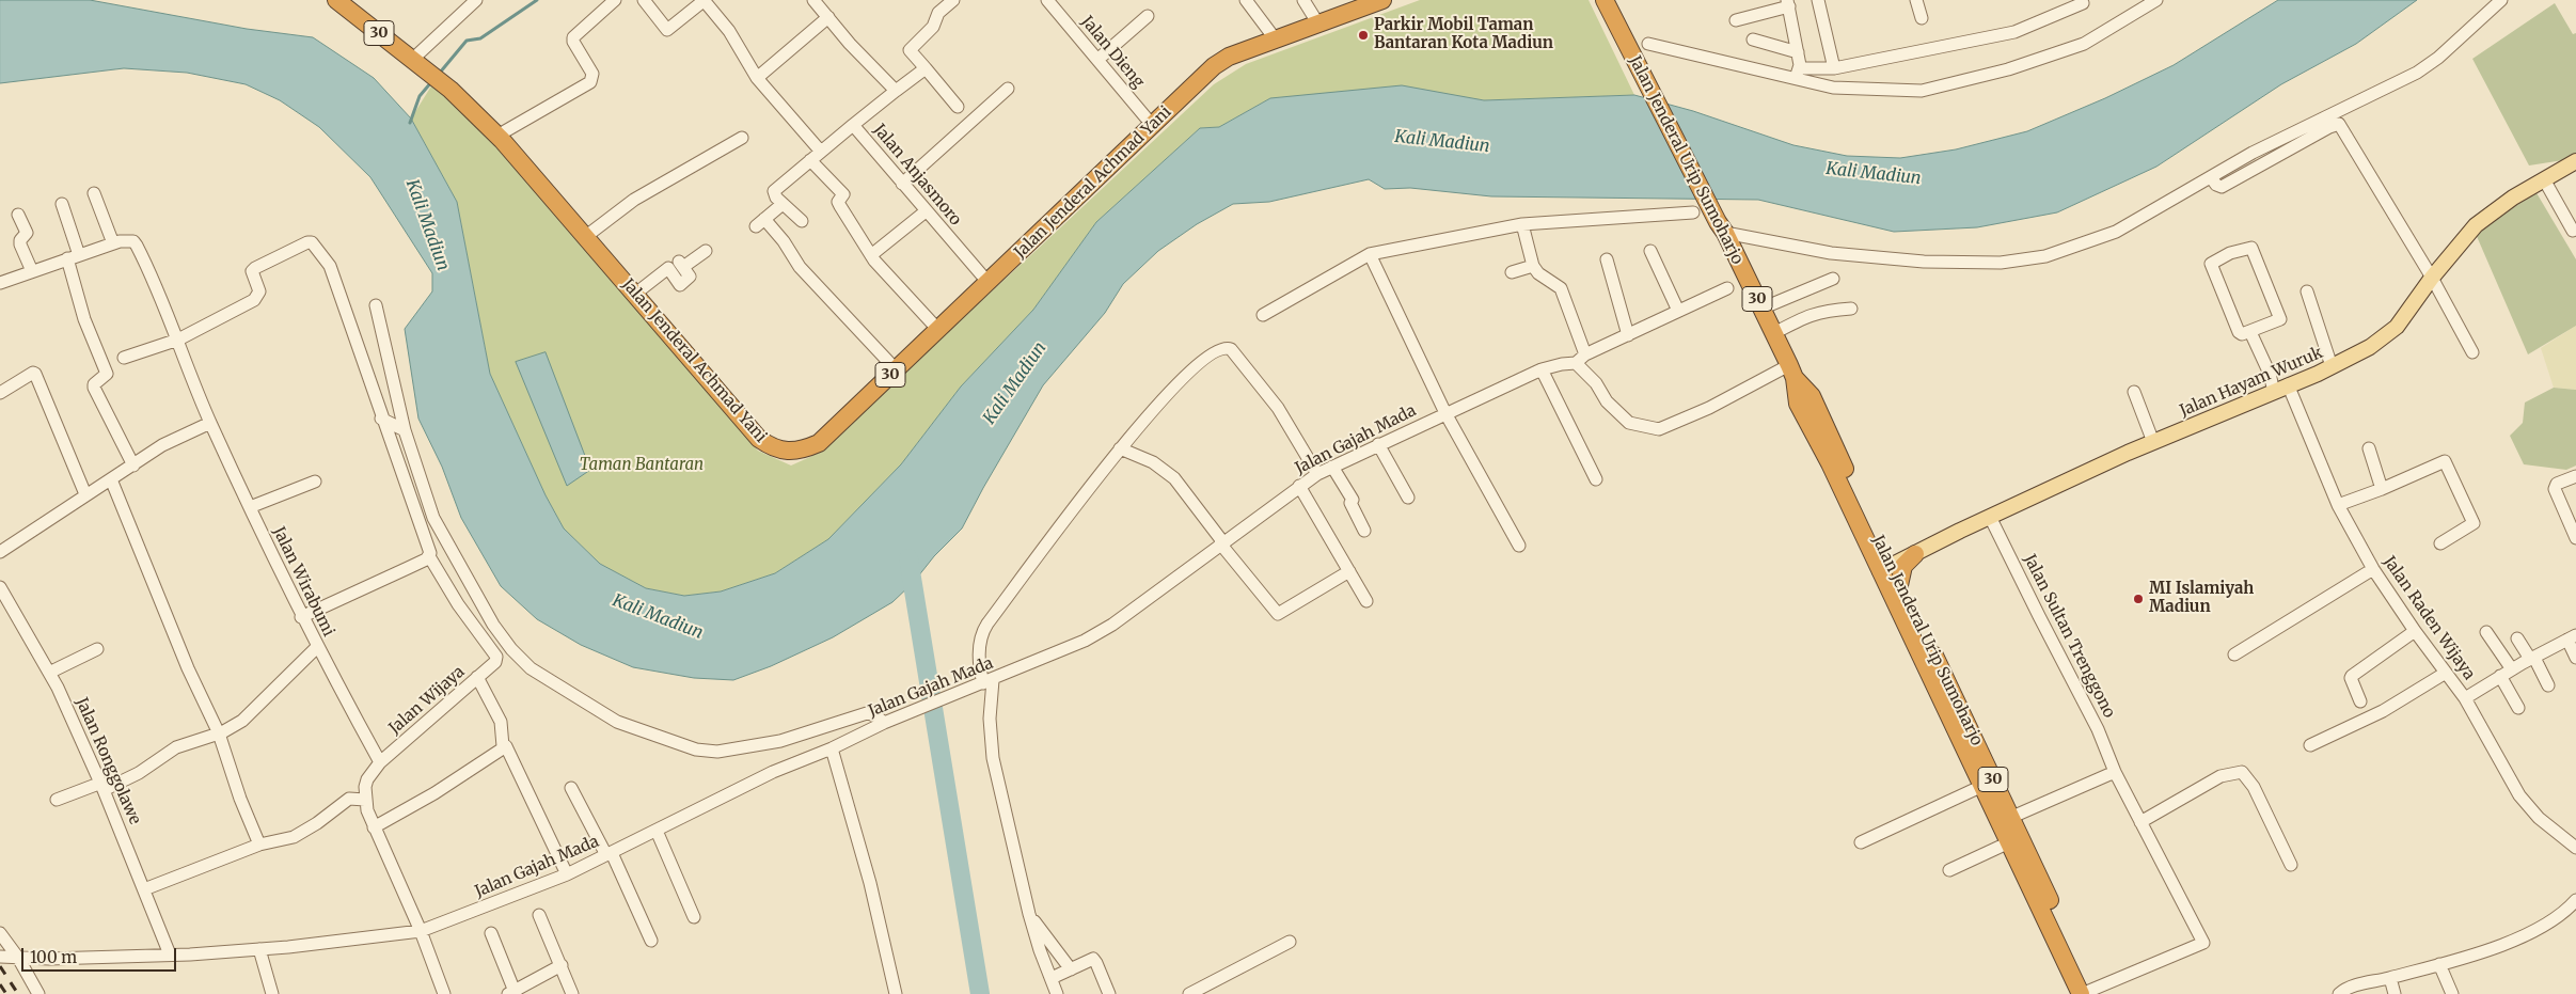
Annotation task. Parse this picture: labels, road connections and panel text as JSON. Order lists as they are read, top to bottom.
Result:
{
  "streets": {
    "highway": ["30", "Jalan Jenderal Urip Sumoharjo", "Jalan Jenderal Achmad Yani"],
    "main road": ["Jalan Hayam Wuruk"],
    "street": [
      "Jalan Dieng",
      "Jalan Anjasmoro",
      "Jalan Gajah Mada",
      "Jalan Wirabumi",
      "Jalan Raden Wijaya",
      "Jalan Sultan Trenggono",
      "Jalan Wijaya",
      "Jalan Ronggolawe"
    ]
  },
  "crossings": [
    ["Jalan Dieng", "Jalan Jenderal Achmad Yani"],
    ["Jalan Jenderal Urip Sumoharjo", "Jalan Hayam Wuruk"],
    ["Jalan Jenderal Urip Sumoharjo", "Jalan Sultan Trenggono"],
    ["Jalan Anjasmoro", "Jalan Jenderal Achmad Yani"],
    ["Jalan Hayam Wuruk", "Jalan Raden Wijaya"],
    ["Jalan Hayam Wuruk", "Jalan Sultan Trenggono"],
    ["Jalan Gajah Mada", "Jalan Ronggolawe"],
    ["Jalan Wirabumi", "Jalan Wijaya"]
  ],
  "water": ["Kali Madiun"],
  "parks": ["Taman Bantaran"],
  "places": ["Parkir Mobil Taman Bantaran Kota Madiun", "MI Islamiyah Madiun"],
  "scale_bar": "100 m"
}
